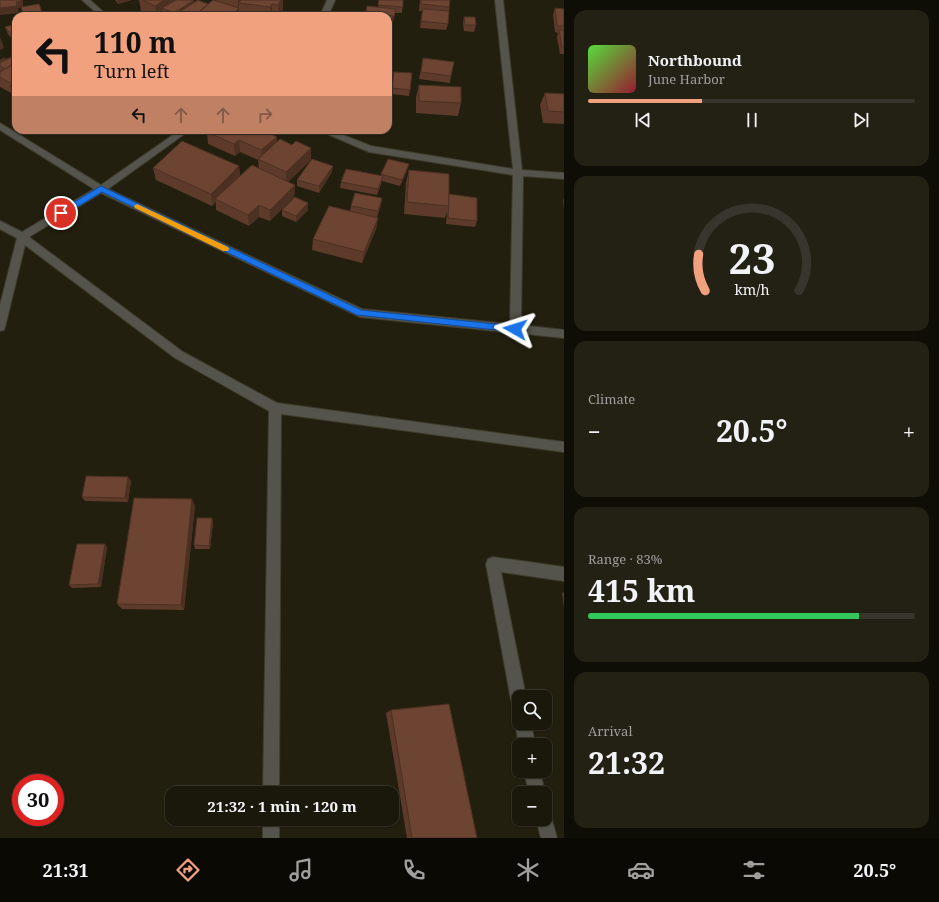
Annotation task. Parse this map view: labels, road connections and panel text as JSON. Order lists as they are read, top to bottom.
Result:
{
  "page": {
    "turn": ["110 m", "Turn left"],
    "song": ["Northbound", "June Harbor"],
    "tile": [
      "Climate",
      ["Range · 83%", "415 km"],
      ["Arrival", "21:32"]
    ],
    "heat": ["−", "20.5°", "+"],
    "map_buttons": ["+", "−"],
    "limit": "30",
    "trip": "21:32 · 1 min · 120 m",
    "tabs": ["21:31", "20.5°"],
    "gauge": ["23", "km/h"]
  }
}
